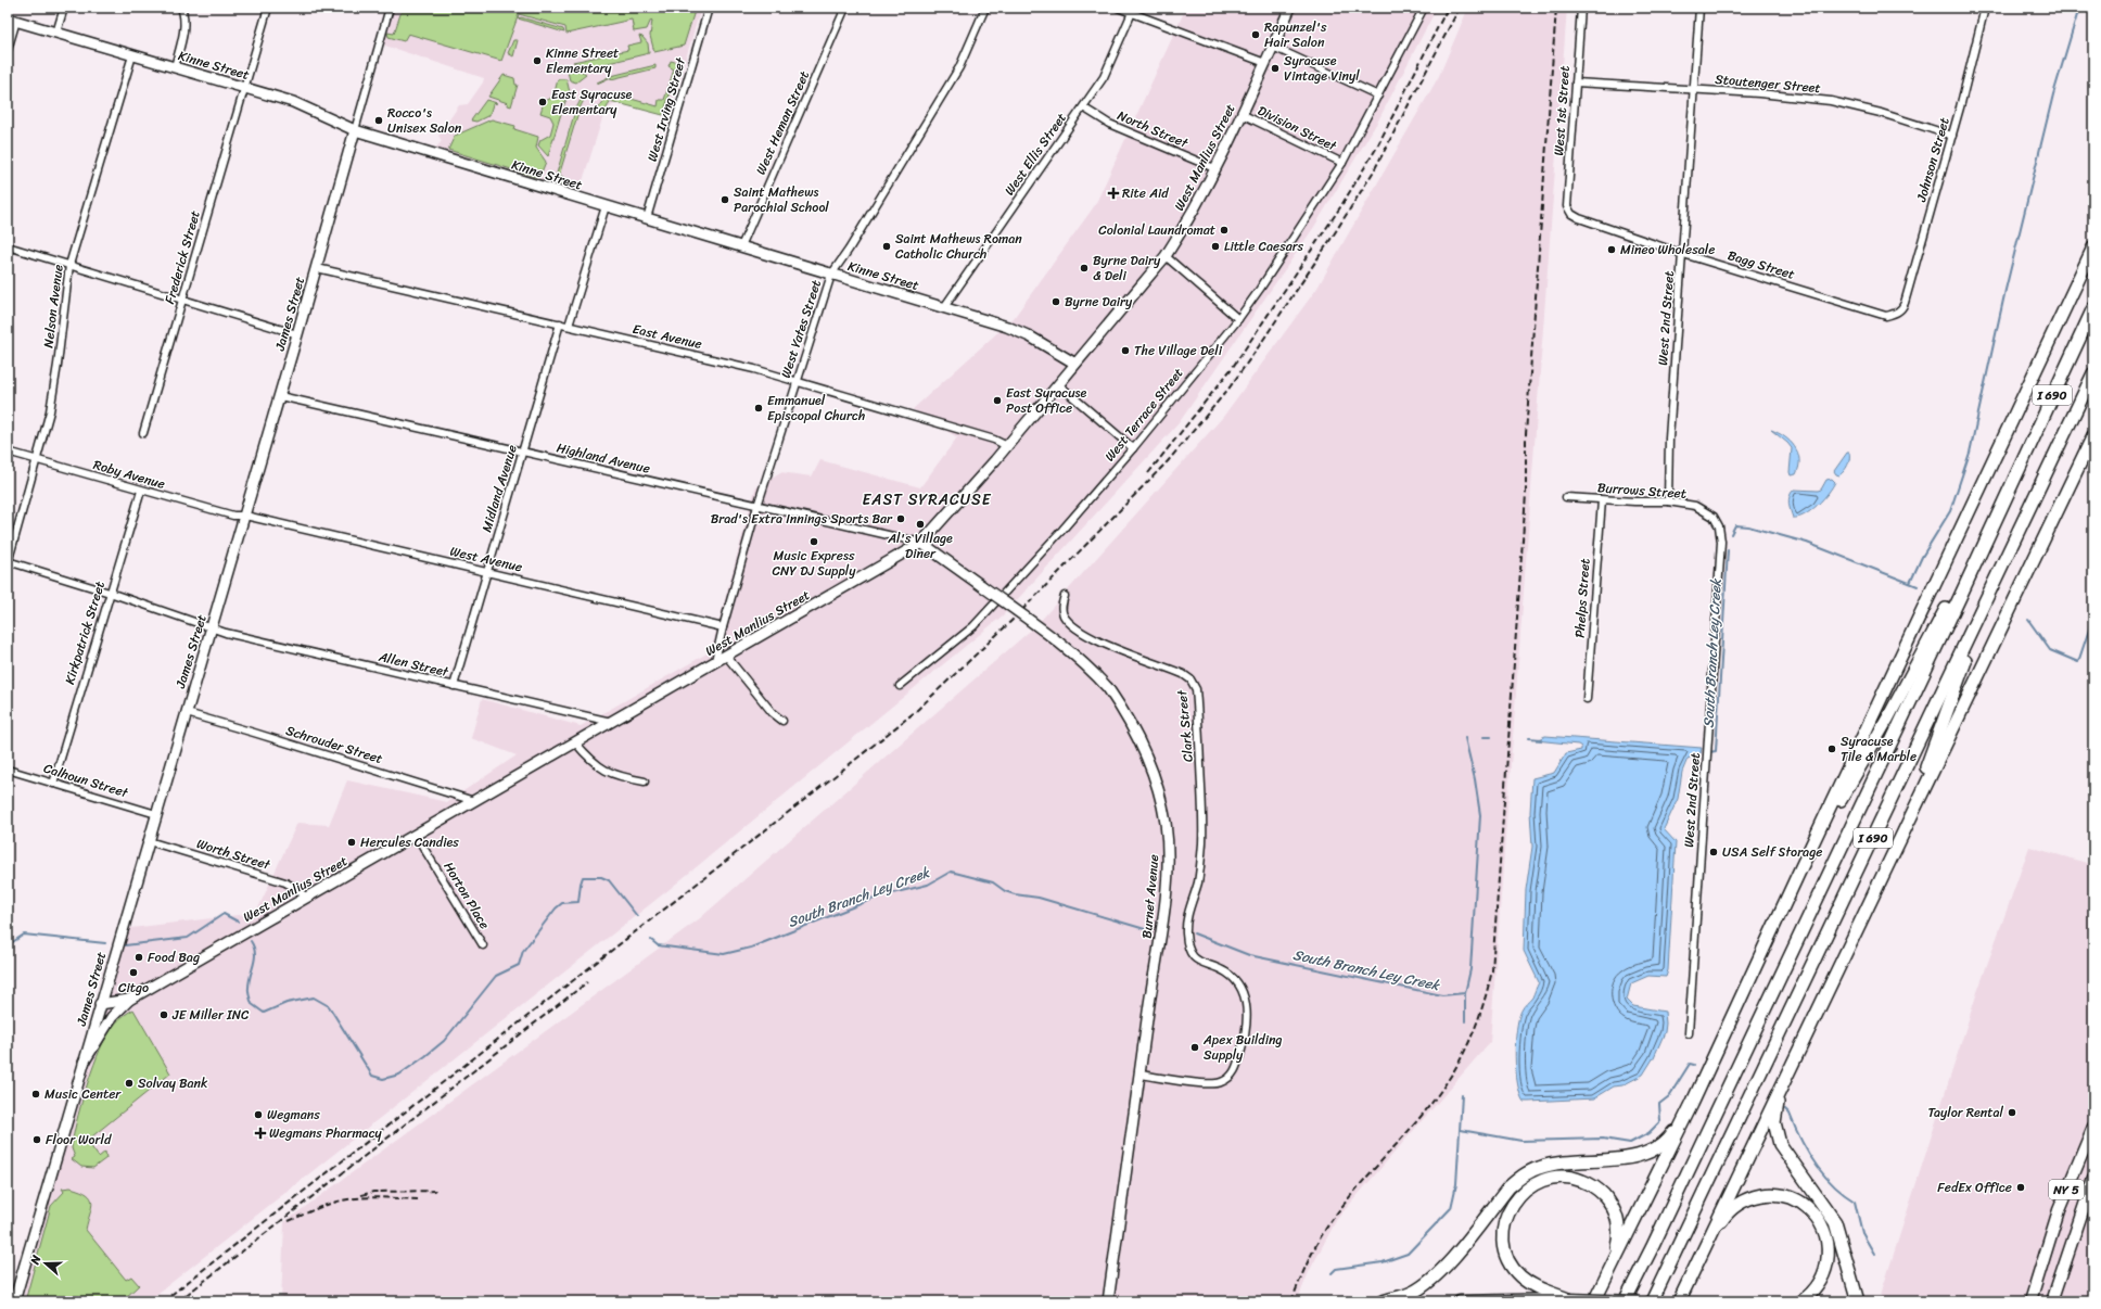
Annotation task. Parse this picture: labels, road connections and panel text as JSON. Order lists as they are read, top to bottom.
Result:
{
  "streets": {
    "highway": ["I 690"],
    "main road": ["NY 5"],
    "street": [
      "Kinne Street",
      "Stoutenger Street",
      "West Irving Street",
      "West 1st Street",
      "West Heman Street",
      "Division Street",
      "North Street",
      "West Ellis Street",
      "West Manlius Street",
      "Johnson Street",
      "Frederick Street",
      "Bagg Street",
      "Nelson Avenue",
      "James Street",
      "West 2nd Street",
      "West Yates Street",
      "East Avenue",
      "West Terrace Street",
      "Highland Avenue",
      "Roby Avenue",
      "Midland Avenue",
      "Burrows Street",
      "West Avenue",
      "Phelps Street",
      "Kirkpatrick Street",
      "Allen Street",
      "Clark Street",
      "Schrouder Street",
      "Calhoun Street",
      "Worth Street",
      "Horton Place",
      "Burnet Avenue"
    ]
  },
  "crossings": [
    ["Kinne Street", "West Irving Street"],
    ["Kinne Street", "West Heman Street"],
    ["Kinne Street", "West Ellis Street"],
    ["Kinne Street", "West Manlius Street"],
    ["Kinne Street", "Frederick Street"],
    ["Kinne Street", "Nelson Avenue"],
    ["Kinne Street", "James Street"],
    ["Kinne Street", "West Yates Street"],
    ["Stoutenger Street", "West 1st Street"],
    ["Stoutenger Street", "Johnson Street"],
    ["Stoutenger Street", "West 2nd Street"],
    ["West 1st Street", "Bagg Street"],
    ["Division Street", "West Manlius Street"],
    ["Division Street", "West Terrace Street"],
    ["North Street", "West Ellis Street"],
    ["North Street", "West Manlius Street"],
    ["West Manlius Street", "James Street"],
    ["West Manlius Street", "West Yates Street"],
    ["West Manlius Street", "East Avenue"],
    ["West Manlius Street", "Highland Avenue"],
    ["West Manlius Street", "Allen Street"],
    ["West Manlius Street", "Schrouder Street"],
    ["West Manlius Street", "Worth Street"],
    ["West Manlius Street", "Horton Place"],
    ["West Manlius Street", "Burnet Avenue"],
    ["Johnson Street", "Bagg Street"],
    ["Bagg Street", "West 2nd Street"],
    ["Nelson Avenue", "Roby Avenue"],
    ["Nelson Avenue", "Allen Street"],
    ["James Street", "East Avenue"],
    ["James Street", "Highland Avenue"],
    ["James Street", "Roby Avenue"],
    ["James Street", "West Avenue"],
    ["James Street", "Allen Street"],
    ["James Street", "Schrouder Street"],
    ["James Street", "Calhoun Street"],
    ["James Street", "Worth Street"],
    ["West 2nd Street", "Burrows Street"],
    ["West Yates Street", "East Avenue"],
    ["West Yates Street", "Highland Avenue"],
    ["West Yates Street", "West Avenue"],
    ["East Avenue", "Midland Avenue"],
    ["Highland Avenue", "Midland Avenue"],
    ["Highland Avenue", "Burnet Avenue"],
    ["Roby Avenue", "West Avenue"],
    ["Roby Avenue", "Kirkpatrick Street"],
    ["Midland Avenue", "West Avenue"],
    ["Midland Avenue", "Allen Street"],
    ["Burrows Street", "Phelps Street"],
    ["Kirkpatrick Street", "Allen Street"],
    ["Kirkpatrick Street", "Calhoun Street"],
    ["Clark Street", "Burnet Avenue"]
  ],
  "districts": ["EAST SYRACUSE"],
  "water": ["South Branch Ley Creek"],
  "places": {
    "other": [
      "Rapunzel's Hair Salon",
      "Kinne Street Elementary",
      "Syracuse Vintage Vinyl",
      "East Syracuse Elementary",
      "Rocco's Unisex Salon",
      "Saint Mathews Parochial School",
      "Colonial Laundromat",
      "Saint Mathews Roman Catholic Church",
      "Little Caesars",
      "Mineo Wholesale",
      "Byrne Dairy & Deli",
      "Byrne Dairy",
      "The Village Deli",
      "East Syracuse Post Office",
      "Emmanuel Episcopal Church",
      "Brad's Extra Innings Sports Bar",
      "Al's Village Diner",
      "Music Express CNY DJ Supply",
      "Syracuse Tile & Marble",
      "Hercules Candies",
      "USA Self Storage",
      "Food Bag",
      "Citgo",
      "JE Miller INC",
      "Apex Building Supply",
      "Solvay Bank",
      "Music Center",
      "Taylor Rental",
      "Wegmans",
      "Floor World",
      "FedEx Office"
    ],
    "health": ["Rite Aid", "Wegmans Pharmacy"]
  },
  "north": "left"
}
